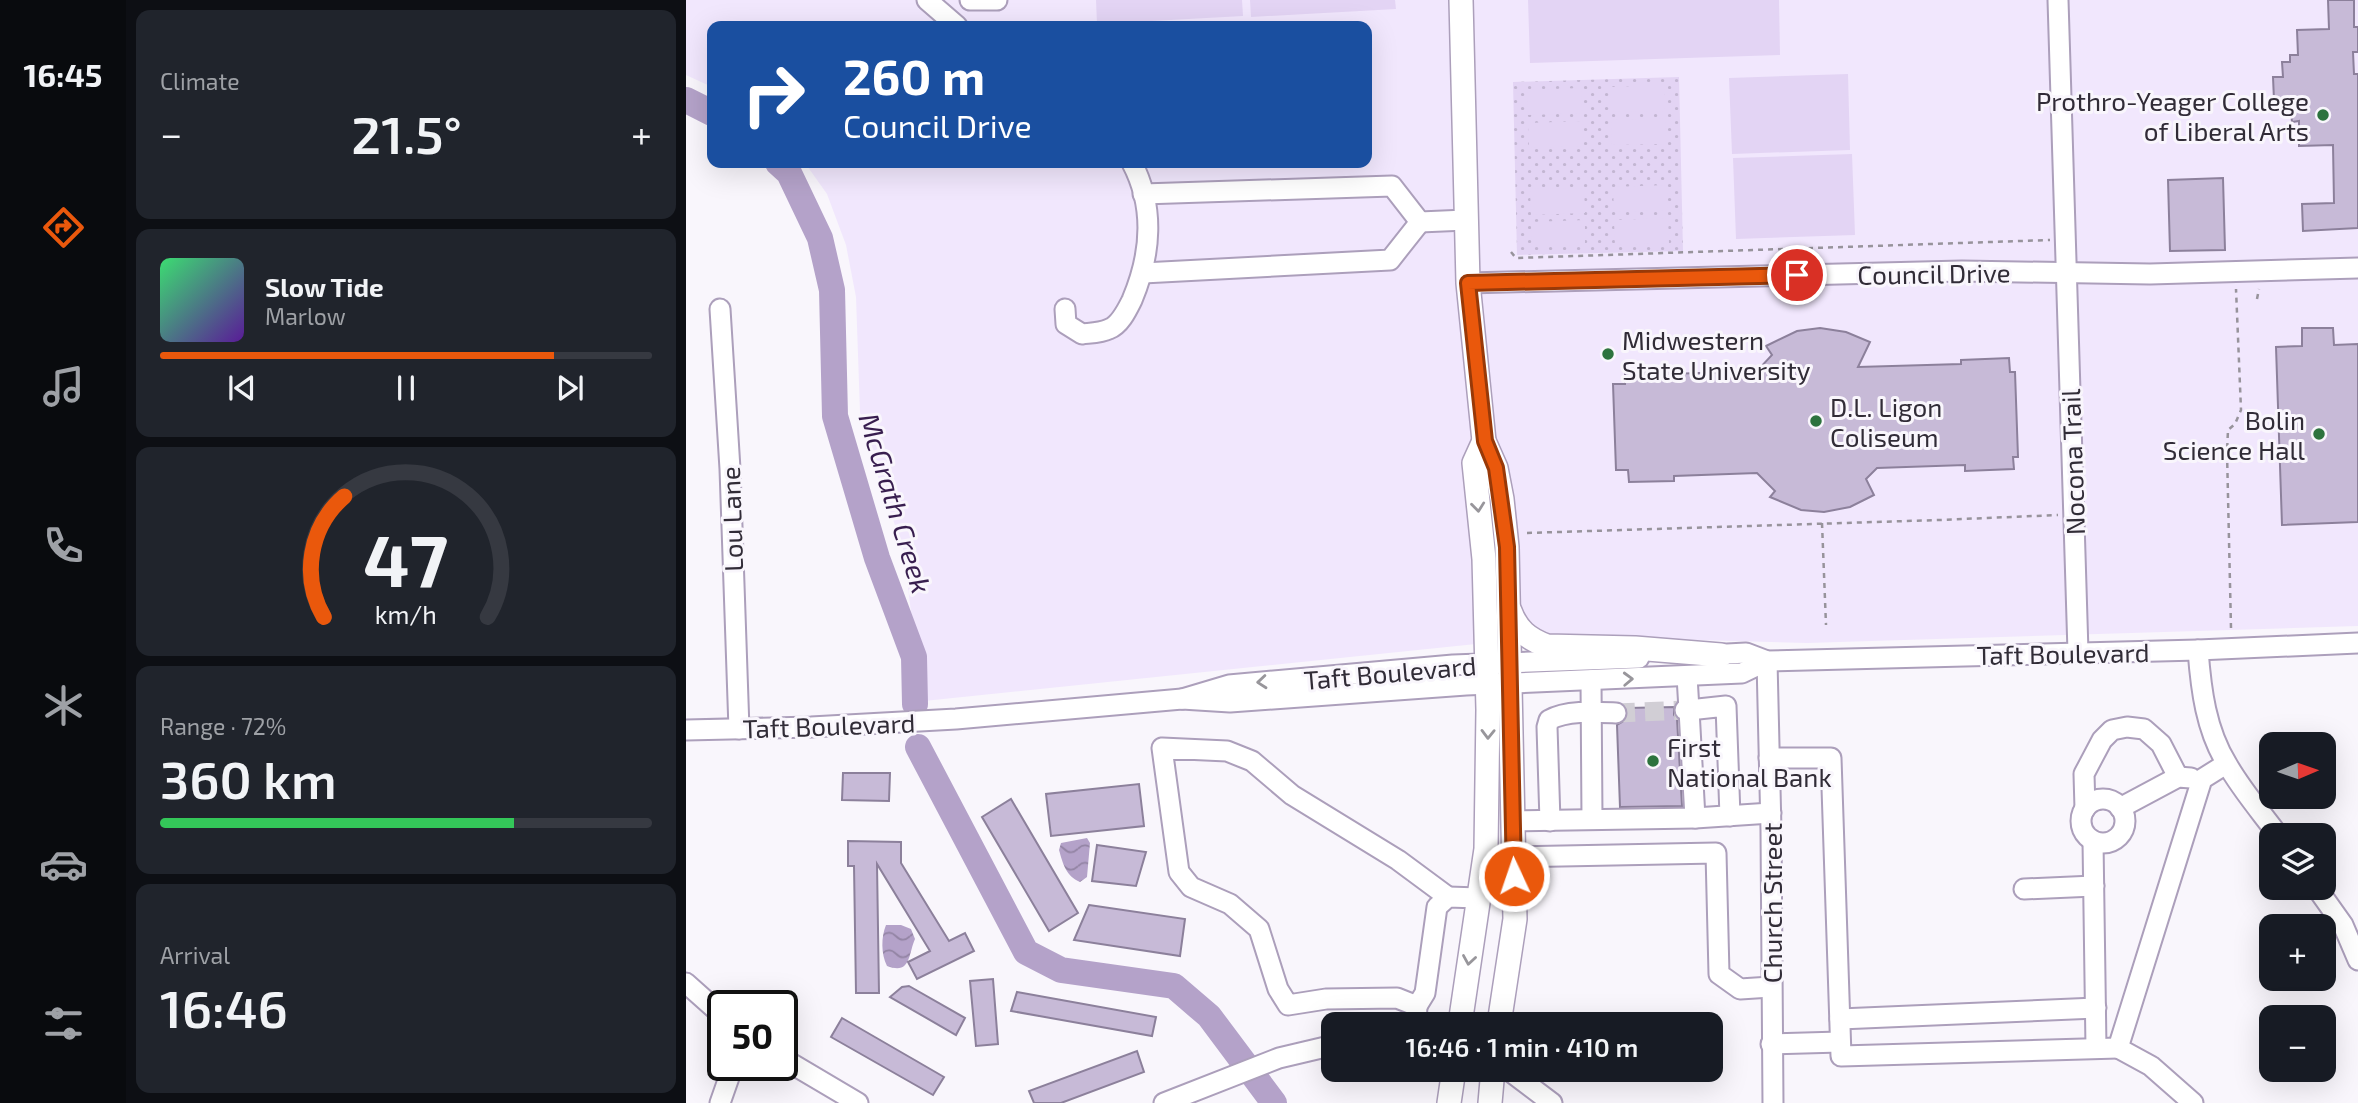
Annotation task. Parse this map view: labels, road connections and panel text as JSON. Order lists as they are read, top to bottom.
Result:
{
  "streets": {
    "street": [
      "Council Drive",
      "Nocona Trail",
      "Lou Lane",
      "Taft Boulevard",
      "Church Street"
    ]
  },
  "crossings": [
    ["Council Drive", "Nocona Trail"],
    ["Nocona Trail", "Taft Boulevard"],
    ["Lou Lane", "Taft Boulevard"],
    ["Taft Boulevard", "Church Street"]
  ],
  "water": ["McGrath Creek"],
  "places": [
    "Prothro-Yeager College of Liberal Arts",
    "Midwestern State University",
    "D.L. Ligon Coliseum",
    "Bolin Science Hall",
    "First National Bank"
  ],
  "north": "right",
  "page": {
    "tabs": "16:45",
    "tile": [
      "Climate",
      ["Range · 72%", "360 km"],
      ["Arrival", "16:46"]
    ],
    "turn": ["260 m", "Council Drive"],
    "heat": ["−", "21.5°", "+"],
    "song": ["Slow Tide", "Marlow"],
    "map_buttons": ["+", "−"],
    "limit": "50",
    "trip": "16:46 · 1 min · 410 m",
    "gauge": ["47", "km/h"]
  }
}
